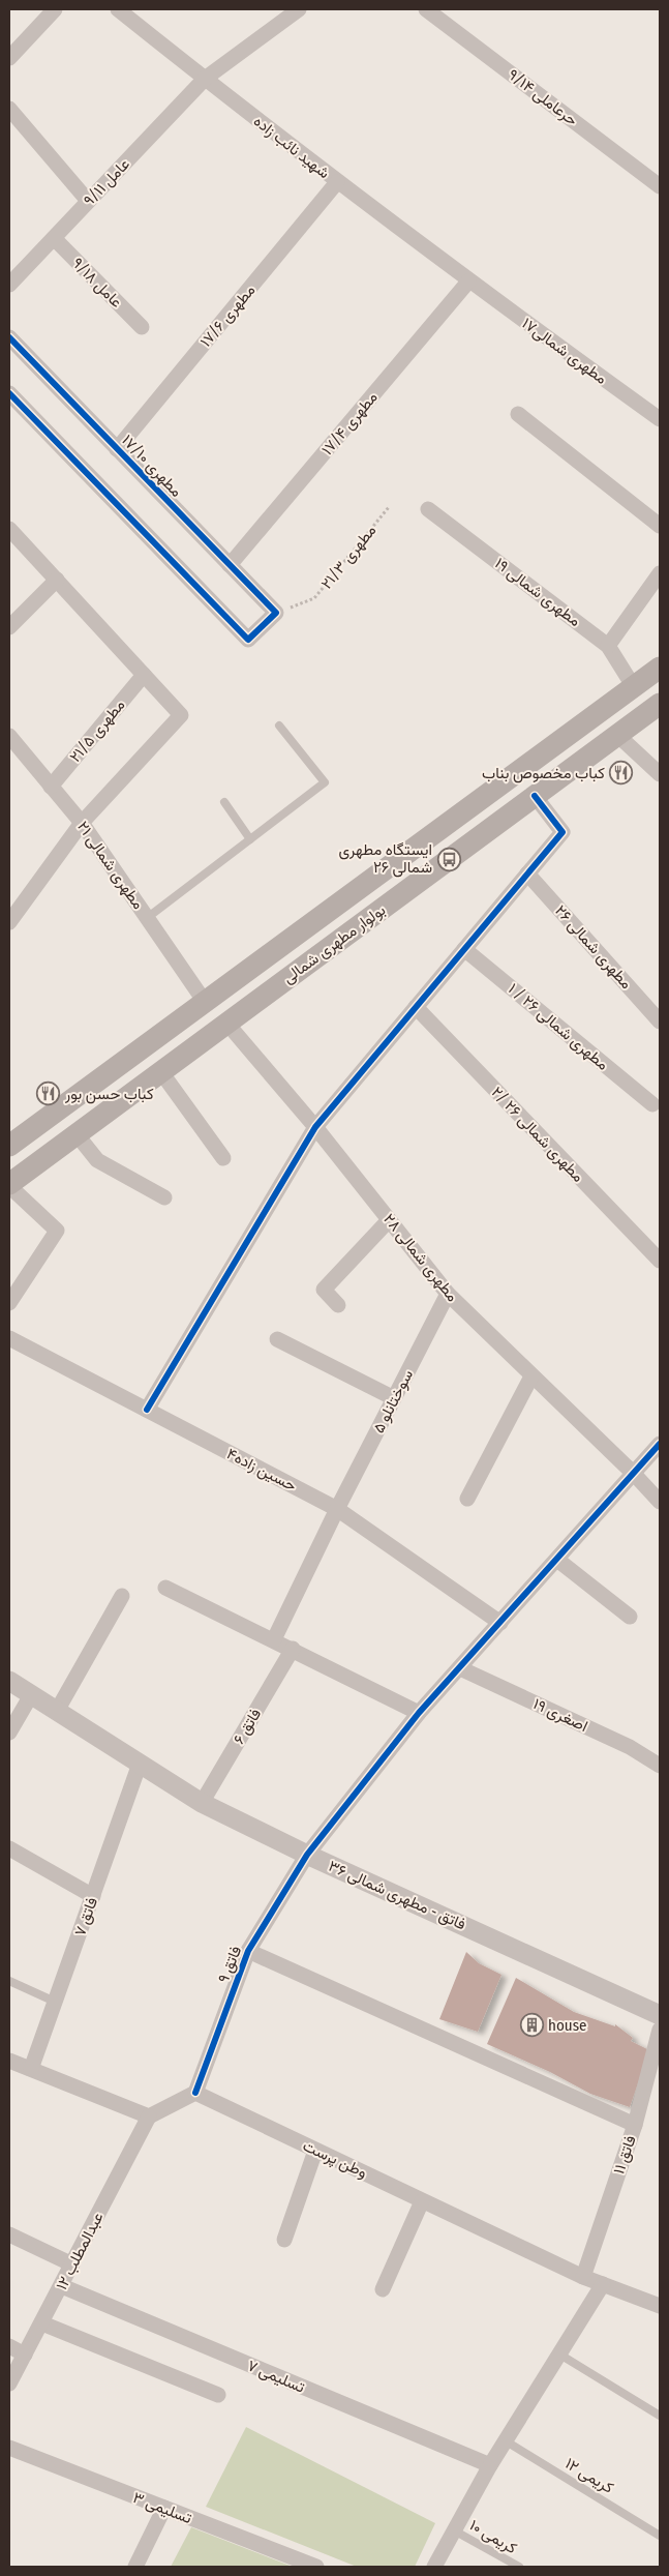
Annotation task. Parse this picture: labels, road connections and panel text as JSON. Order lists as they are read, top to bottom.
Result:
{
  "streets": {
    "main road": ["بولوار مطهری شمالی"],
    "street": [
      "حرعاملی ۹/۱۴",
      "شهید نائب زاده",
      "عامل ۹/۱۱",
      "عامل ۹/۱۸",
      "مطهری ۱۷/۶",
      "مطهری شمالی۱۷",
      "مطهری ۱۷/۴",
      "مطهری ۱۷/۱۰",
      "مطهری شمالی ۱۹",
      "مطهری ۲۱/۵",
      "مطهری شمالی ۲۱",
      "مطهری شمالی ۲۶",
      "مطهری شمالی ۲۶ / ۱",
      "مطهری شمالی ۲۶ /۲",
      "مطهری شمالی ۲۸",
      "سوختانلو ۵",
      "حسین زاده۴",
      "اصغری ۱۹",
      "فاتق ۶",
      "فاتق - مطهری شمالی ۳۶",
      "فاتق ۷",
      "فاتق ۹",
      "فاتق ۱۱",
      "وطن پرست",
      "عبدالمطلب ۱۲",
      "تسلیمی ۷",
      "تسلیمی ۳"
    ],
    "lane": ["کریمی ۱۲", "کریمی ۱۰"],
    "path": ["مطهری ۲۱/۳"]
  },
  "crossings": [
    ["شهید نائب زاده", "عامل ۹/۱۱"],
    ["شهید نائب زاده", "مطهری ۱۷/۶"],
    ["شهید نائب زاده", "مطهری شمالی۱۷"],
    ["شهید نائب زاده", "مطهری ۱۷/۴"],
    ["عامل ۹/۱۱", "عامل ۹/۱۸"],
    ["مطهری ۱۷/۶", "مطهری ۱۷/۱۰"],
    ["مطهری شمالی۱۷", "مطهری ۱۷/۴"],
    ["مطهری ۱۷/۴", "مطهری ۱۷/۱۰"],
    ["مطهری ۱۷/۱۰", "مطهری ۲۱/۳"],
    ["مطهری شمالی ۱۹", "بولوار مطهری شمالی"],
    ["مطهری ۲۱/۵", "مطهری شمالی ۲۱"],
    ["مطهری شمالی ۲۱", "بولوار مطهری شمالی"],
    ["بولوار مطهری شمالی", "مطهری شمالی ۲۸"],
    ["مطهری شمالی ۲۸", "سوختانلو ۵"],
    ["مطهری شمالی ۲۸", "فاتق ۹"],
    ["سوختانلو ۵", "حسین زاده۴"],
    ["حسین زاده۴", "فاتق ۹"],
    ["اصغری ۱۹", "فاتق ۹"],
    ["فاتق ۶", "فاتق - مطهری شمالی ۳۶"],
    ["فاتق - مطهری شمالی ۳۶", "فاتق ۷"],
    ["فاتق - مطهری شمالی ۳۶", "فاتق ۹"],
    ["فاتق ۹", "فاتق ۱۱"],
    ["فاتق ۹", "وطن پرست"],
    ["فاتق ۱۱", "وطن پرست"],
    ["عبدالمطلب ۱۲", "تسلیمی ۷"]
  ],
  "places": {
    "restaurant": ["كباب مخصوص بناب", "كباب حسن بور"],
    "bus stop": ["ایستگاه مطهری شمالی ۲۶"],
    "building": ["house"]
  }
}
